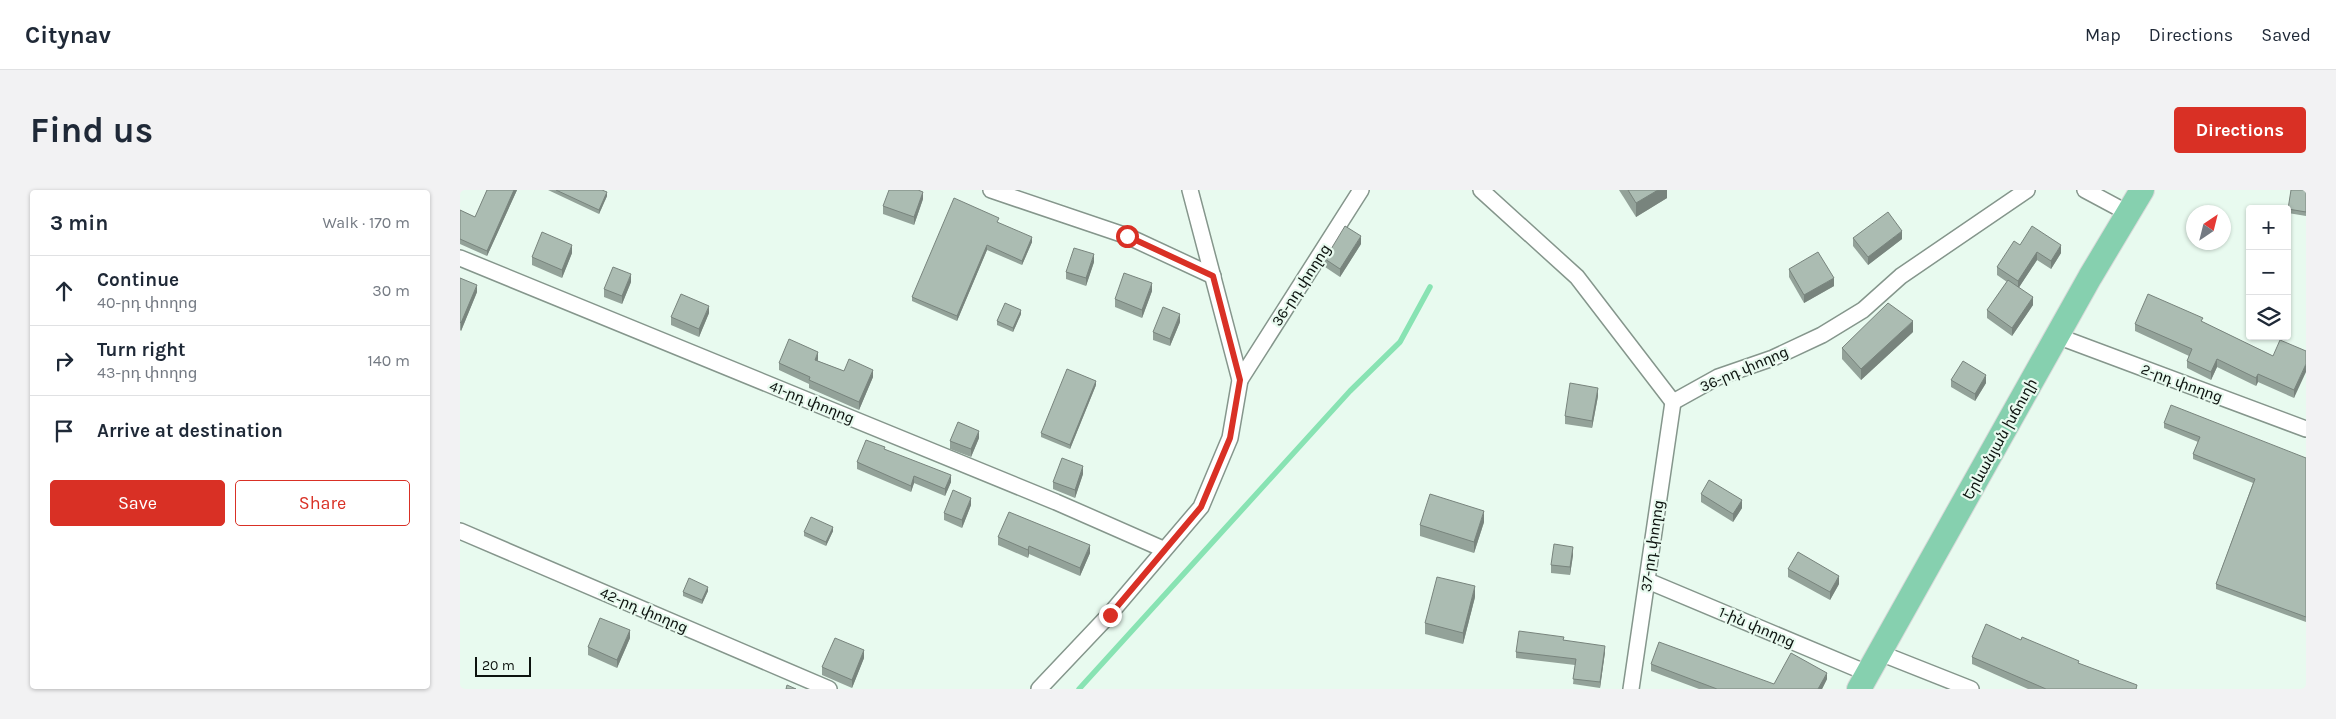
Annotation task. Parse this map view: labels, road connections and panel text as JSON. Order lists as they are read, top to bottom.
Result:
{
  "streets": {
    "main road": ["Երևանյան խճուղի"],
    "street": [
      "36-րդ փողոց",
      "2-րդ փողոց",
      "41-րդ փողոց",
      "37-րդ փողոց",
      "42-րդ փողոց",
      "1-ին փողոց"
    ]
  },
  "crossings": [
    ["36-րդ փողոց", "37-րդ փողոց"],
    ["2-րդ փողոց", "Երևանյան խճուղի"],
    ["Երևանյան խճուղի", "1-ին փողոց"],
    ["37-րդ փողոց", "1-ին փողոց"]
  ],
  "scale_bar": "20 m",
  "north": "top right",
  "page": {
    "header": "Citynav",
    "nav": ["Map", "Directions", "Saved"],
    "buttons": [
      "Directions",
      ["Save", "Share"]
    ],
    "title": "Find us",
    "heading": ["3 min", "Walk · 170 m"],
    "map_buttons": ["+", "−"],
    "list": [
      ["Continue", "40-րդ փողոց", "30 m"],
      ["Turn right", "43-րդ փողոց", "140 m"],
      "Arrive at destination"
    ],
    "scale": "20 m"
  }
}
